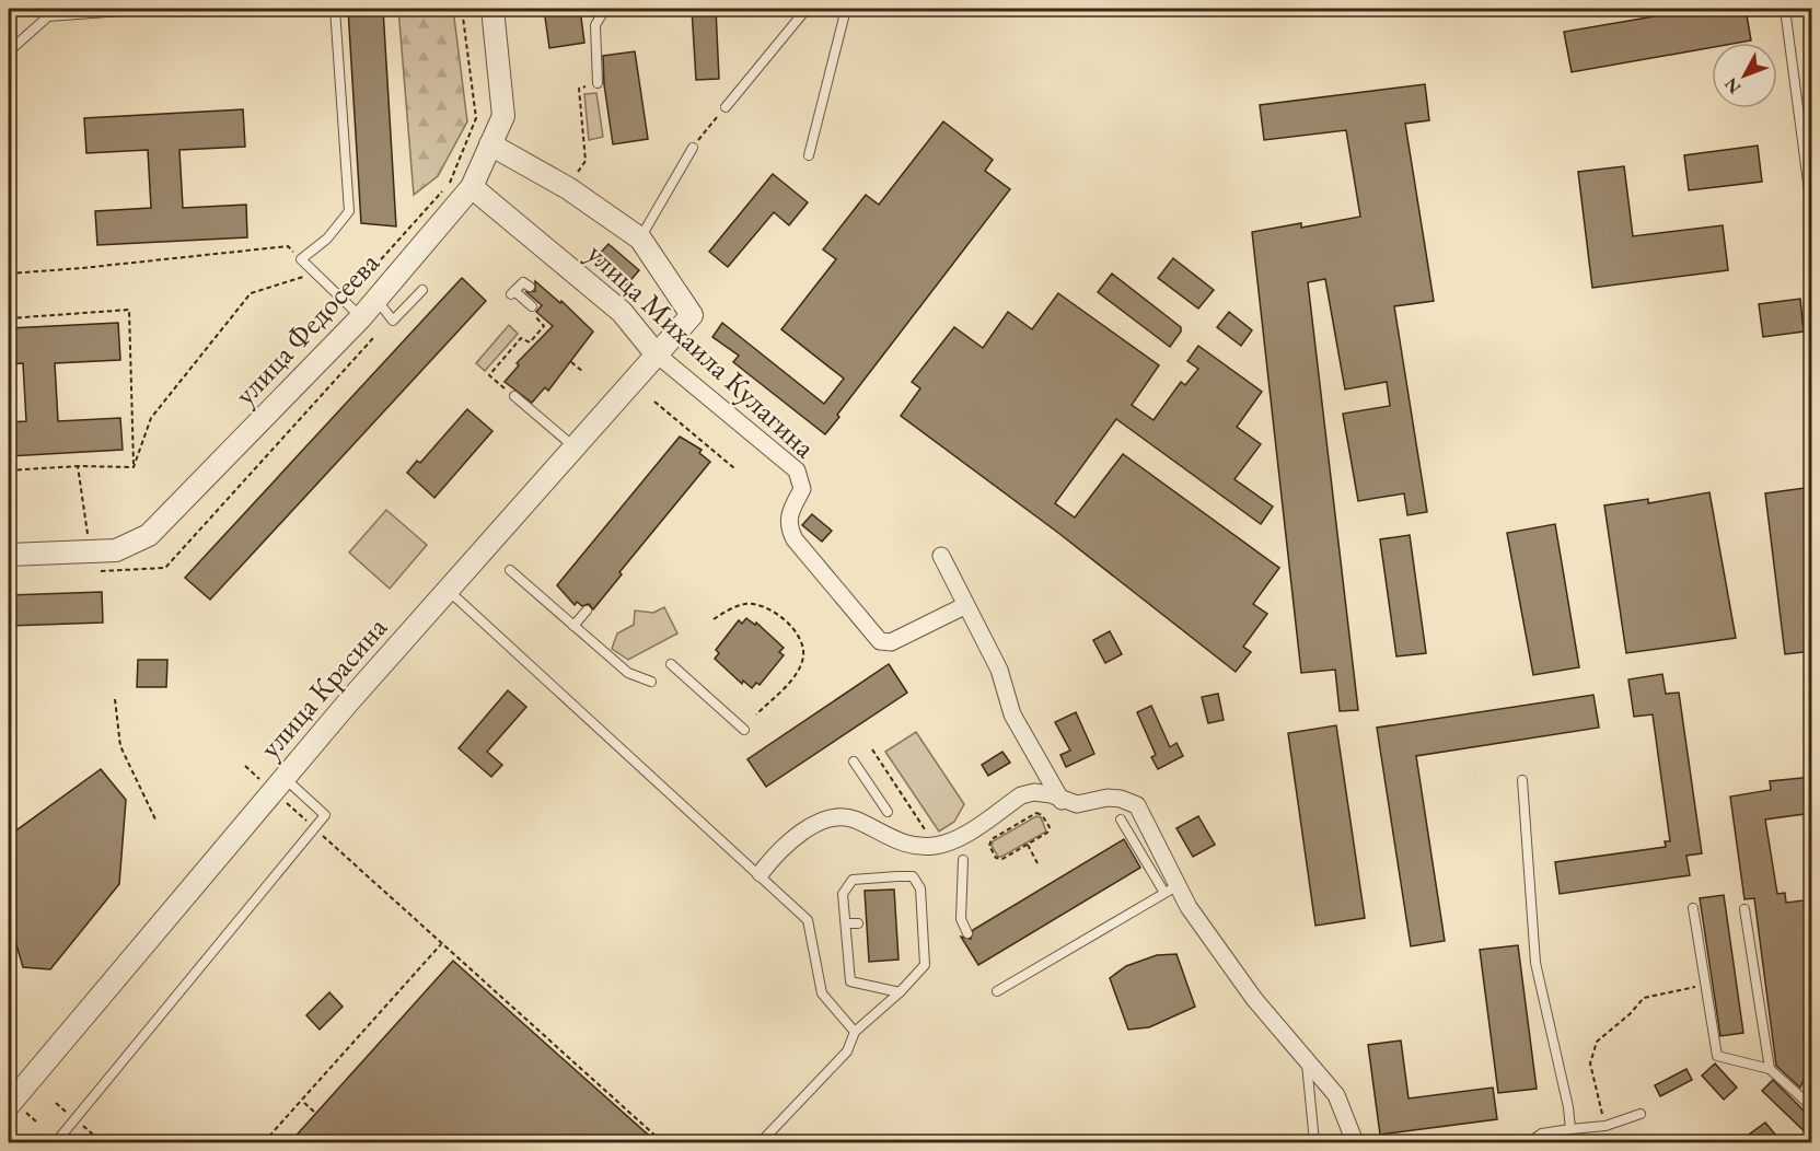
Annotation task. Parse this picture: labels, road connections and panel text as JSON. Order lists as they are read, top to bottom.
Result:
{
  "streets": {
    "street": ["улица Федосеева", "улица Михаила Кулагина", "улица Красина"]
  },
  "crossings": [
    ["улица Федосеева", "улица Михаила Кулагина"],
    ["улица Михаила Кулагина", "улица Красина"]
  ],
  "north": "bottom left"
}
